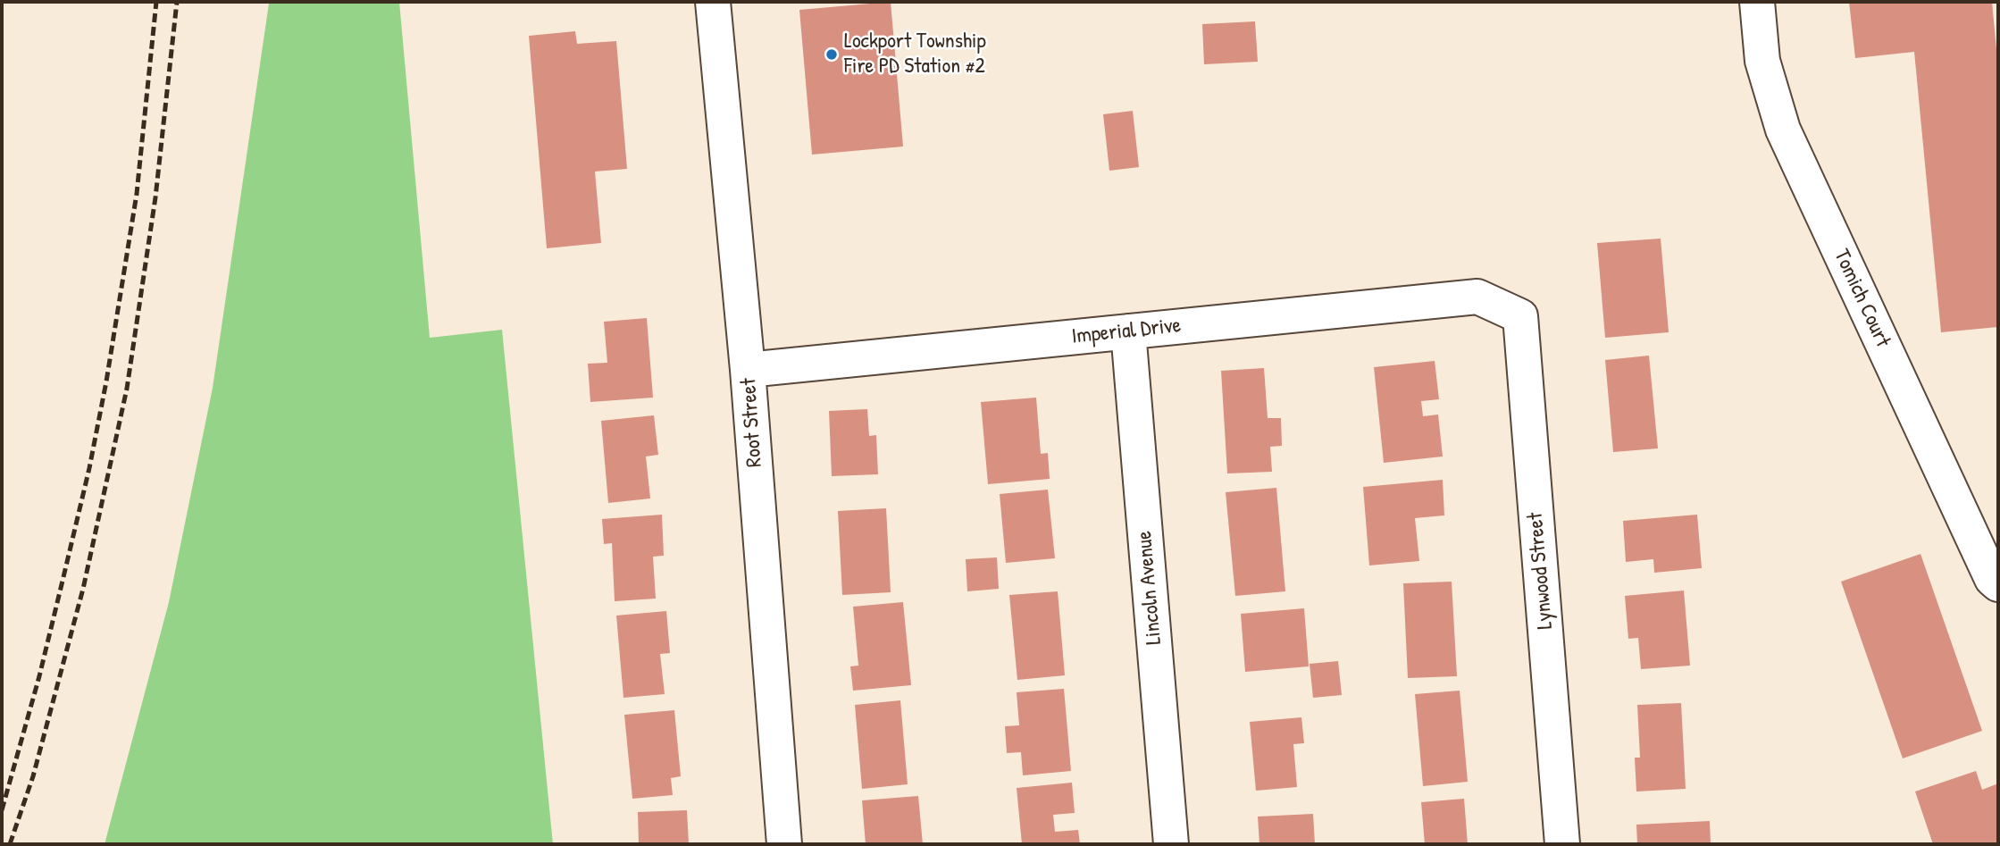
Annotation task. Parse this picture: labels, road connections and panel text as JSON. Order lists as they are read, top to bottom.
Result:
{
  "streets": {
    "street": [
      "Tomich Court",
      "Imperial Drive",
      "Root Street",
      "Lynwood Street",
      "Lincoln Avenue"
    ]
  },
  "crossings": [
    ["Imperial Drive", "Root Street"],
    ["Imperial Drive", "Lynwood Street"],
    ["Imperial Drive", "Lincoln Avenue"]
  ],
  "places": ["Lockport Township Fire PD Station #2"]
}
